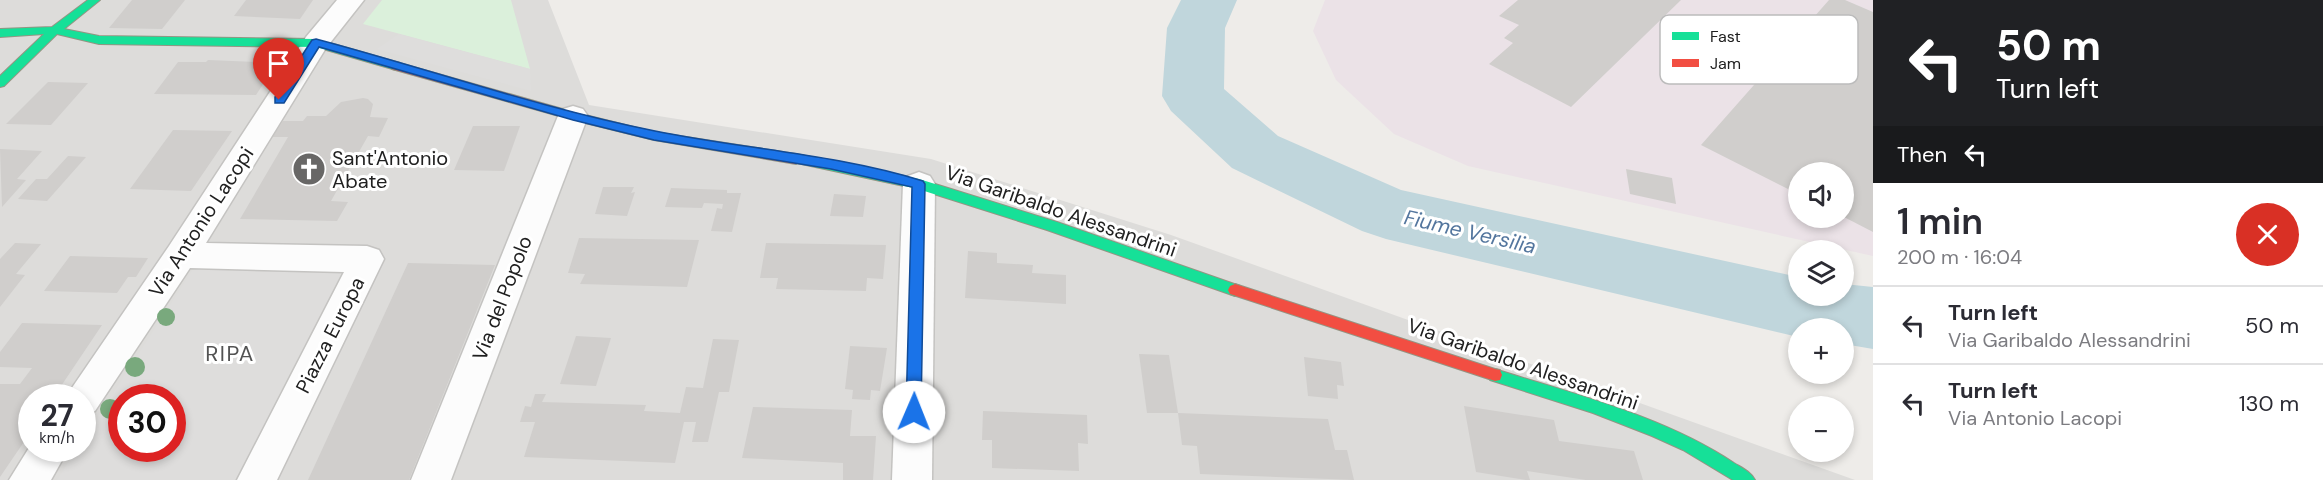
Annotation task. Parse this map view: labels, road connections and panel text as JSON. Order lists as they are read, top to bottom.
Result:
{
  "streets": {
    "street": [
      "Via Garibaldo Alessandrini",
      "Via Antonio Lacopi",
      "Via del Popolo",
      "Piazza Europa"
    ]
  },
  "crossings": [
    ["Via Garibaldo Alessandrini", "Via Antonio Lacopi"],
    ["Via Garibaldo Alessandrini", "Via del Popolo"],
    ["Via Antonio Lacopi", "Piazza Europa"]
  ],
  "districts": ["RIPA"],
  "water": ["Fiume Versilia"],
  "places": {
    "church": ["Sant'Antonio Abate"]
  },
  "legend": ["Fast", "Jam"],
  "page": {
    "turn": ["50 m", "Turn left"],
    "then": "Then",
    "map_buttons": ["+", "−"],
    "heading": ["1 min", "200 m · 16:04"],
    "list": [
      {
        "name": "Turn left",
        "note": "Via Garibaldo Alessandrini",
        "value": "50 m"
      },
      {
        "name": "Turn left",
        "note": "Via Antonio Lacopi",
        "value": "130 m"
      }
    ],
    "speed": "27 km/h",
    "limit": "30"
  }
}
